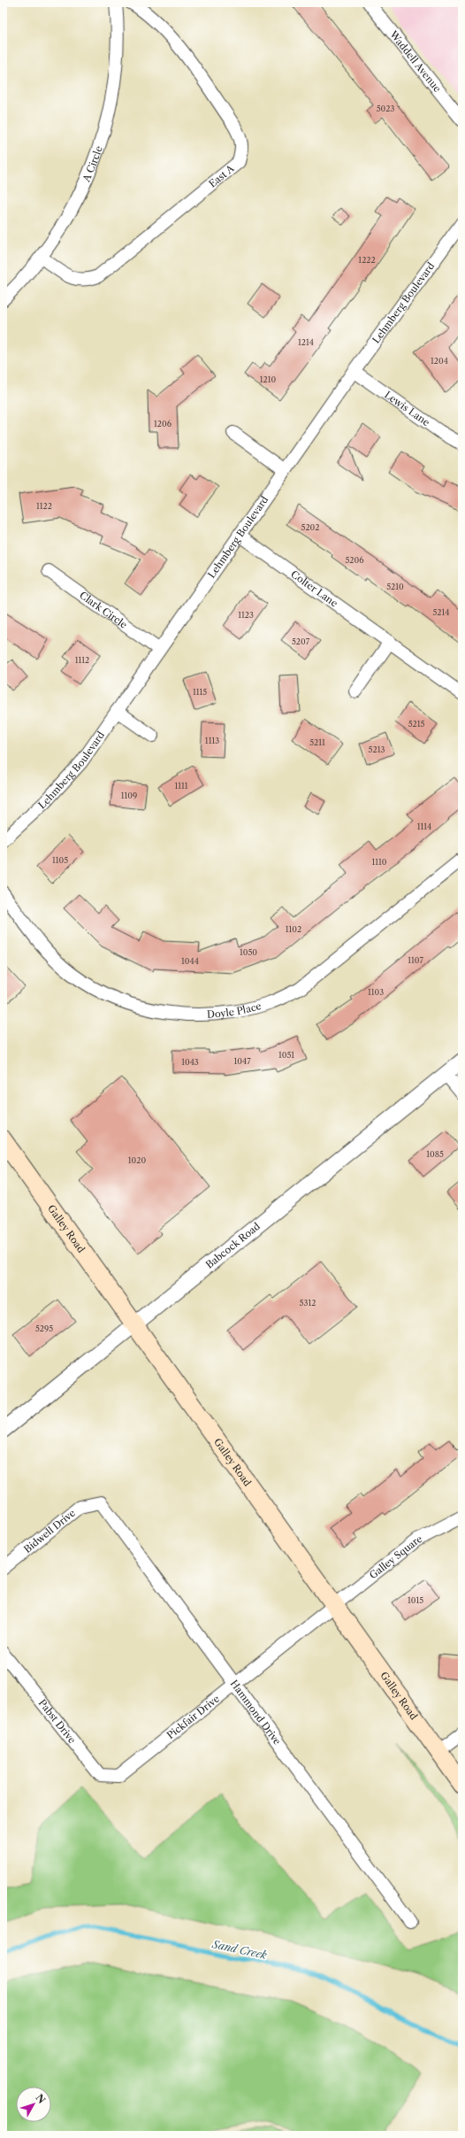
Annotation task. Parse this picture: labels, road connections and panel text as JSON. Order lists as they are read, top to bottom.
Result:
{
  "streets": {
    "main road": ["Galley Road"],
    "street": [
      "Waddell Avenue",
      "A Circle",
      "East A",
      "Lehmberg Boulevard",
      "Lewis Lane",
      "Colter Lane",
      "Clark Circle",
      "Doyle Place",
      "Babcock Road",
      "Bidwell Drive",
      "Galley Square",
      "Hammond Drive",
      "Pickfair Drive",
      "Pabst Drive"
    ]
  },
  "crossings": [
    ["A Circle", "East A"],
    ["Lehmberg Boulevard", "Lewis Lane"],
    ["Lehmberg Boulevard", "Colter Lane"],
    ["Lehmberg Boulevard", "Clark Circle"],
    ["Galley Road", "Babcock Road"],
    ["Galley Road", "Galley Square"],
    ["Galley Road", "Pickfair Drive"],
    ["Bidwell Drive", "Hammond Drive"],
    ["Galley Square", "Pickfair Drive"],
    ["Hammond Drive", "Pickfair Drive"],
    ["Pickfair Drive", "Pabst Drive"]
  ],
  "water": ["Sand Creek"],
  "house_numbers": [
    "5023",
    "1222",
    "1214",
    "1204",
    "1210",
    "1206",
    "1122",
    "5202",
    "5206",
    "5210",
    "5214",
    "1123",
    "5207",
    "1112",
    "1115",
    "5215",
    "1113",
    "5211",
    "5213",
    "1111",
    "1109",
    "1114",
    "1105",
    "1110",
    "1102",
    "1050",
    "1107",
    "1044",
    "1103",
    "1051",
    "1047",
    "1043",
    "1085",
    "1020",
    "5312",
    "5295",
    "1015"
  ],
  "north": "top right"
}
